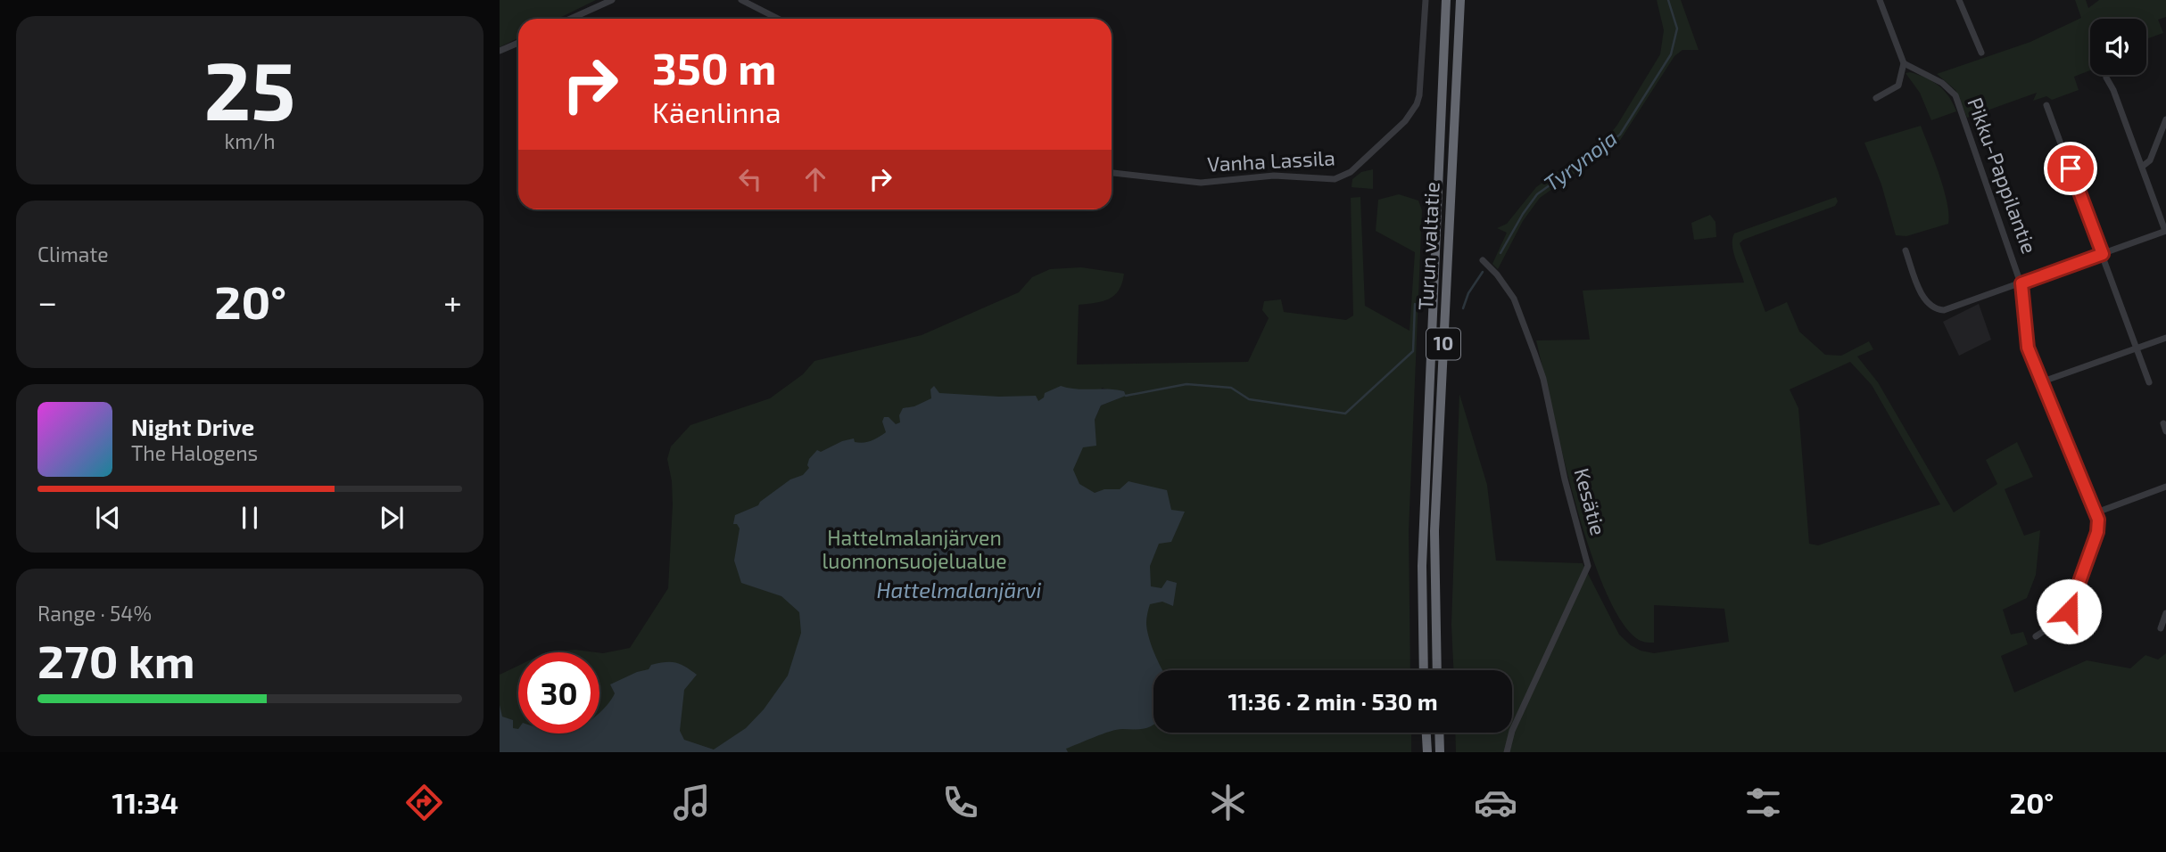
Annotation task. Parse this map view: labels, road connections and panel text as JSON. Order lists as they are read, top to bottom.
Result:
{
  "streets": {
    "highway": ["Turun valtatie", "10"],
    "street": ["Vanha Lassila", "Pikku-Pappilantie", "Kesätie"]
  },
  "water": ["Tyrynoja", "Hattelmalanjärvi"],
  "parks": ["Hattelmalanjärven luonnonsuojelualue"],
  "page": {
    "tile": [
      ["25", "km/h"],
      "Climate",
      ["Range · 54%", "270 km"]
    ],
    "turn": ["350 m", "Käenlinna"],
    "heat": ["−", "20°", "+"],
    "song": ["Night Drive", "The Halogens"],
    "limit": "30",
    "trip": "11:36 · 2 min · 530 m",
    "tabs": ["11:34", "20°"]
  }
}
